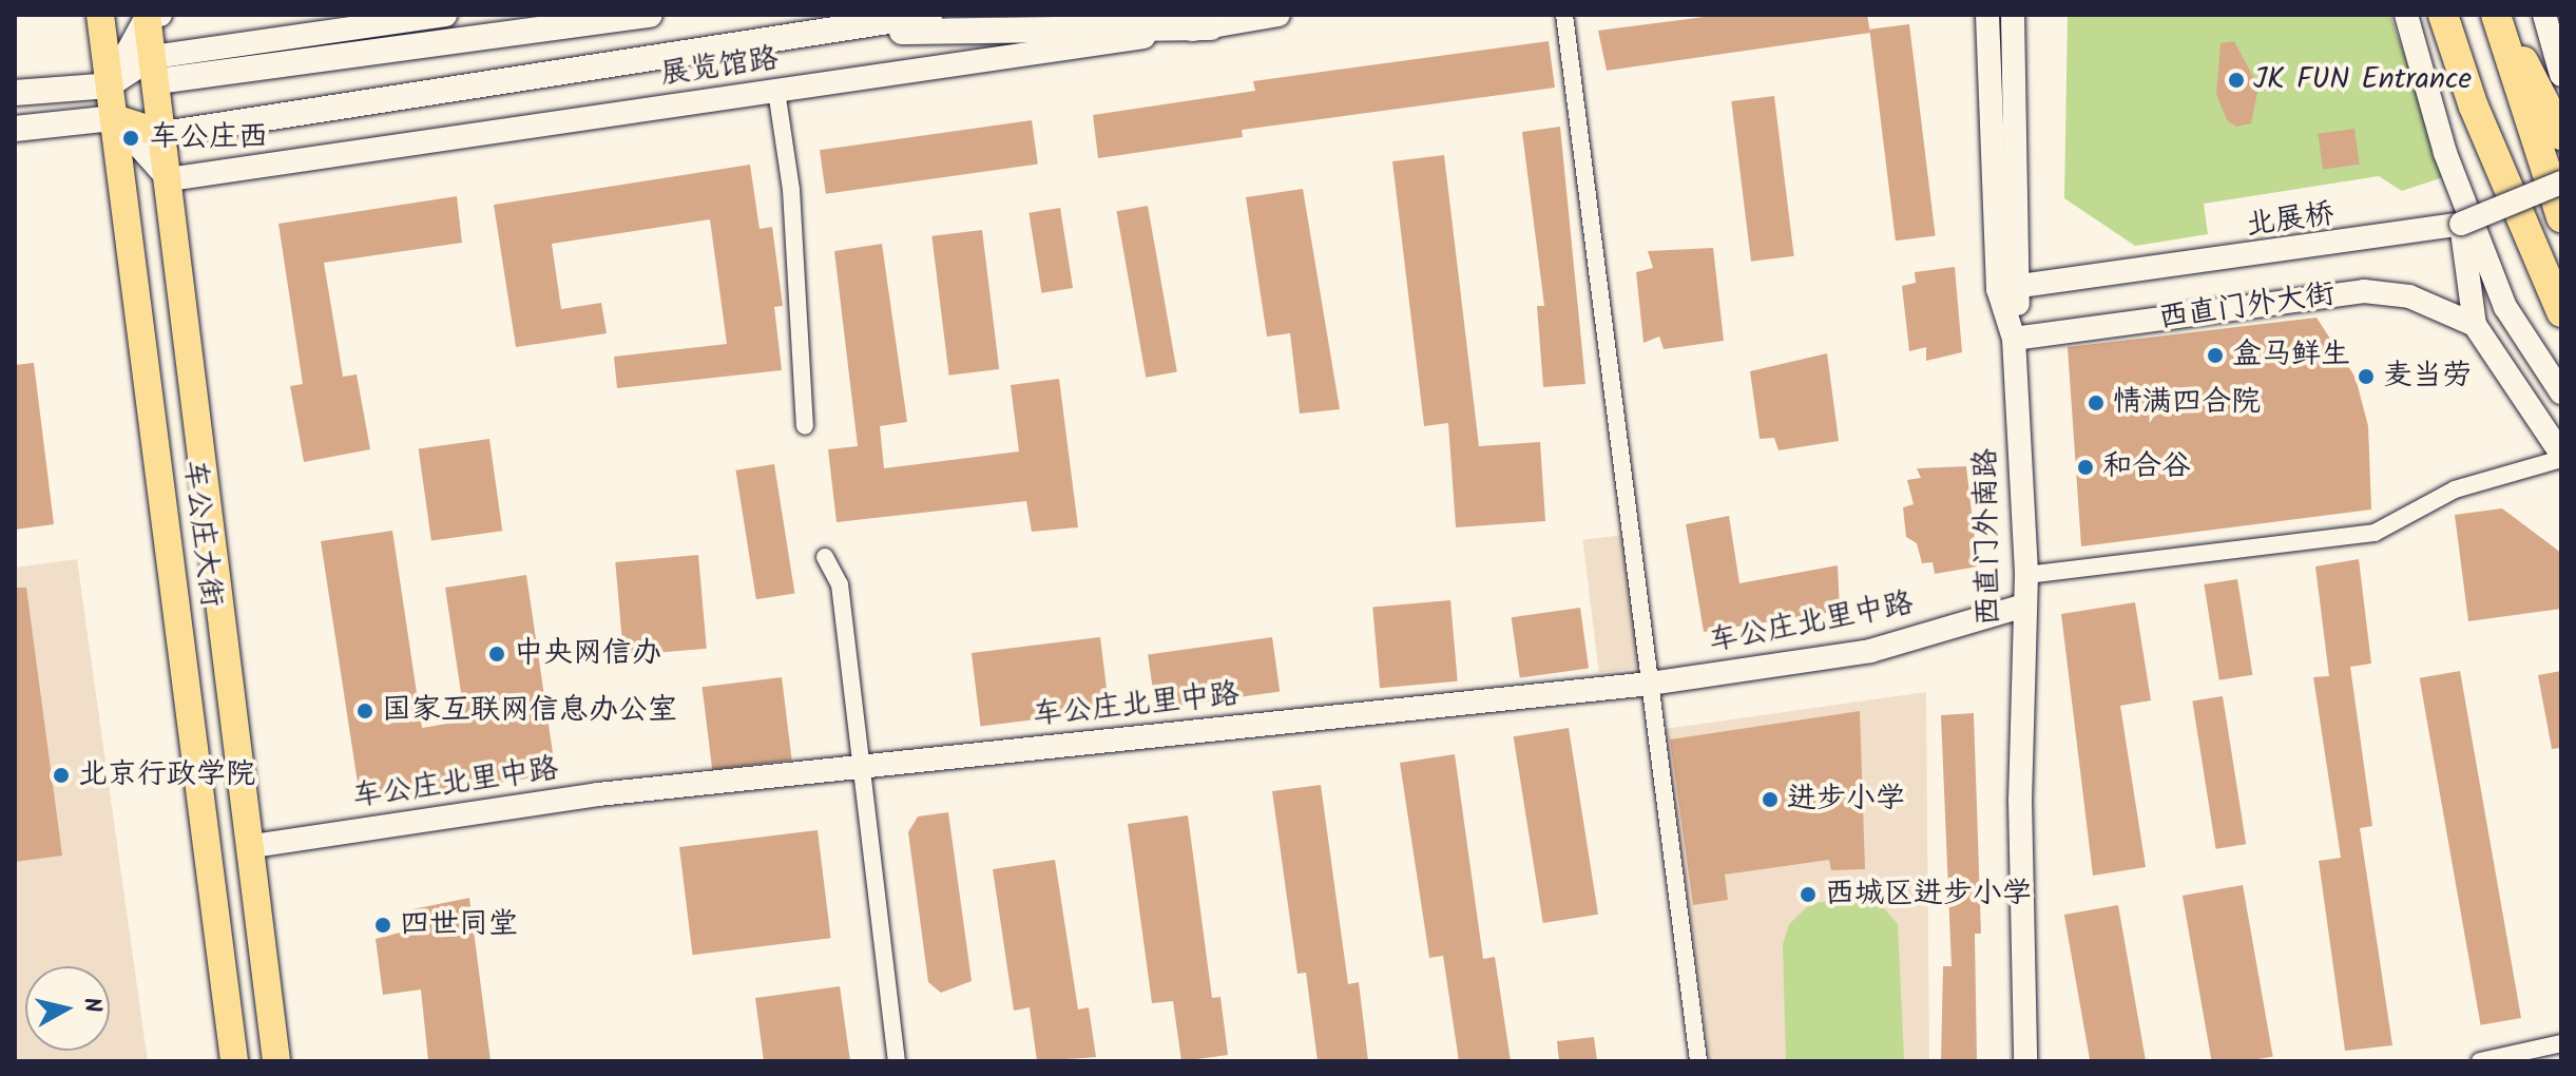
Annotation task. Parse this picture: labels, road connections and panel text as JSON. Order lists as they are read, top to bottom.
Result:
{
  "streets": {
    "main road": ["展览馆路", "车公庄大街"],
    "street": [
      "北展桥",
      "西直门外大街",
      "西直门外南路",
      "车公庄北里中路"
    ]
  },
  "crossings": [
    ["展览馆路", "车公庄大街"],
    ["北展桥", "西直门外南路"],
    ["西直门外大街", "西直门外南路"],
    ["车公庄大街", "车公庄北里中路"],
    ["西直门外南路", "车公庄北里中路"]
  ],
  "places": [
    "JK FUN Entrance",
    "车公庄西",
    "盒马鲜生",
    "麦当劳",
    "情满四合院",
    "和合谷",
    "中央网信办",
    "国家互联网信息办公室",
    "北京行政学院",
    "进步小学",
    "西城区进步小学",
    "四世同堂"
  ],
  "north": "right"
}
